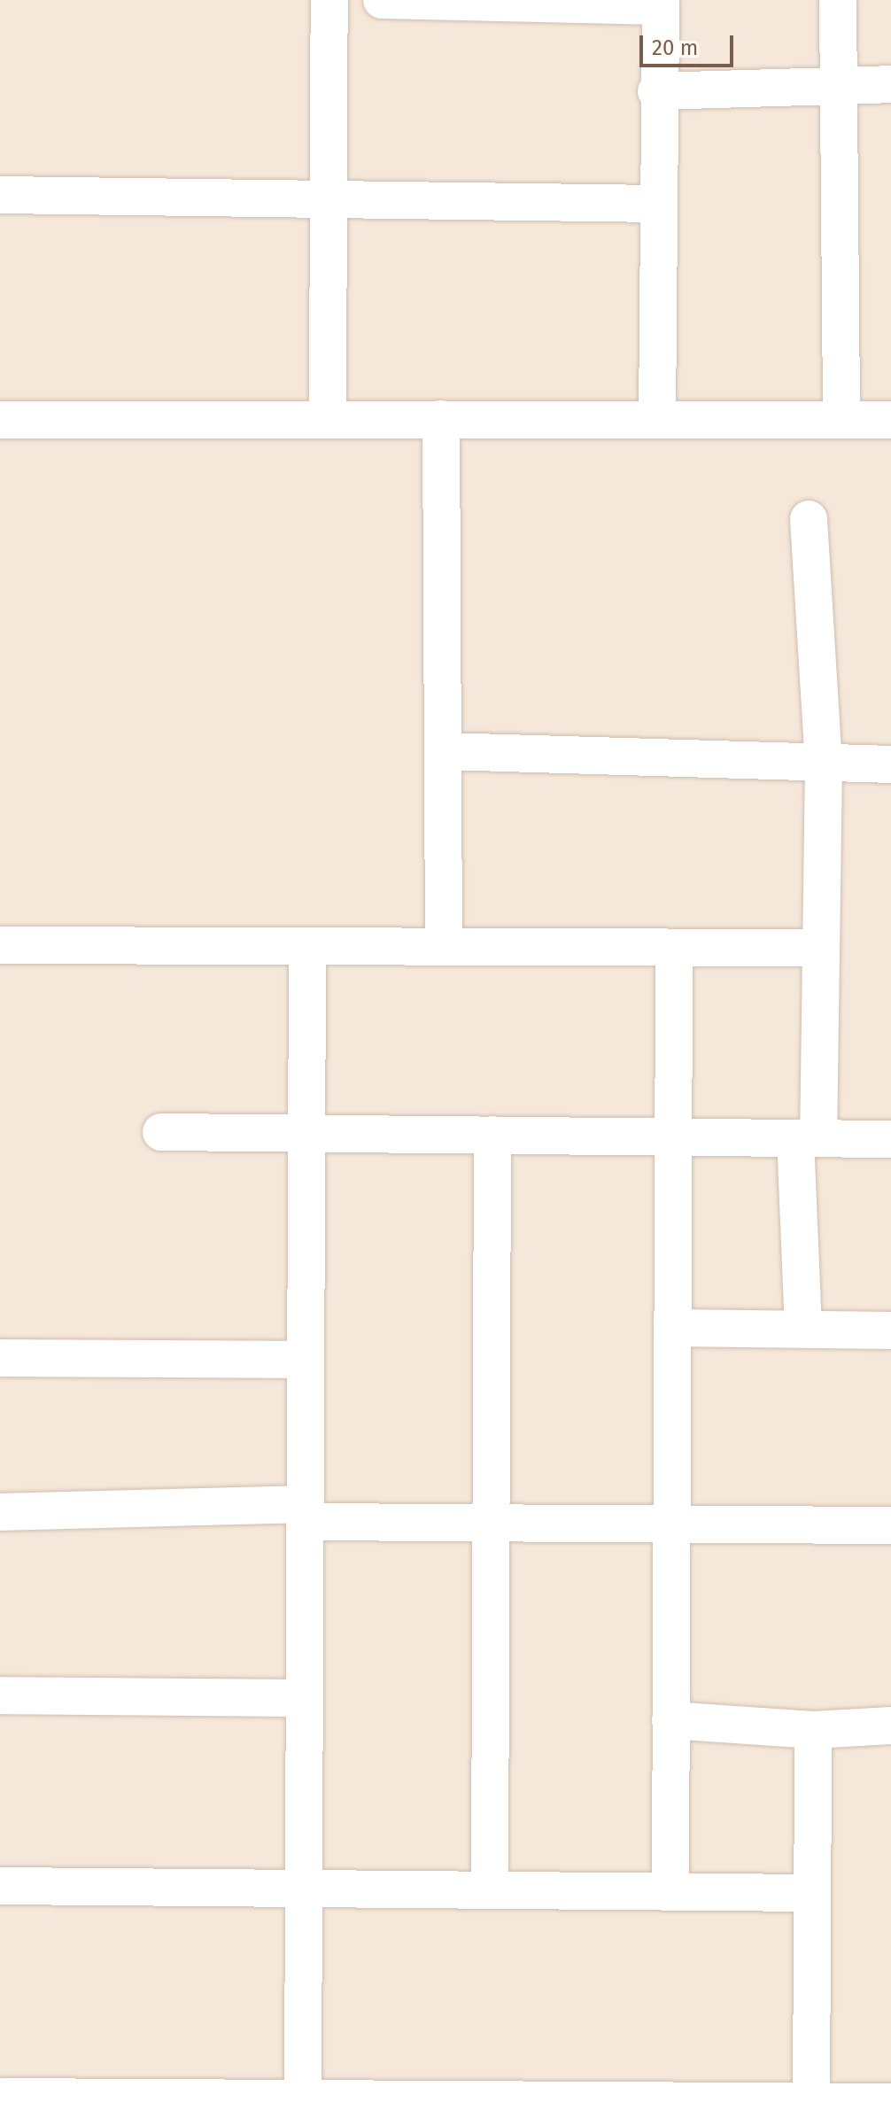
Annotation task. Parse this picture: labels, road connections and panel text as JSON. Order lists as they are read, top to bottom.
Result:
{
  "scale_bar": "20 m"
}
